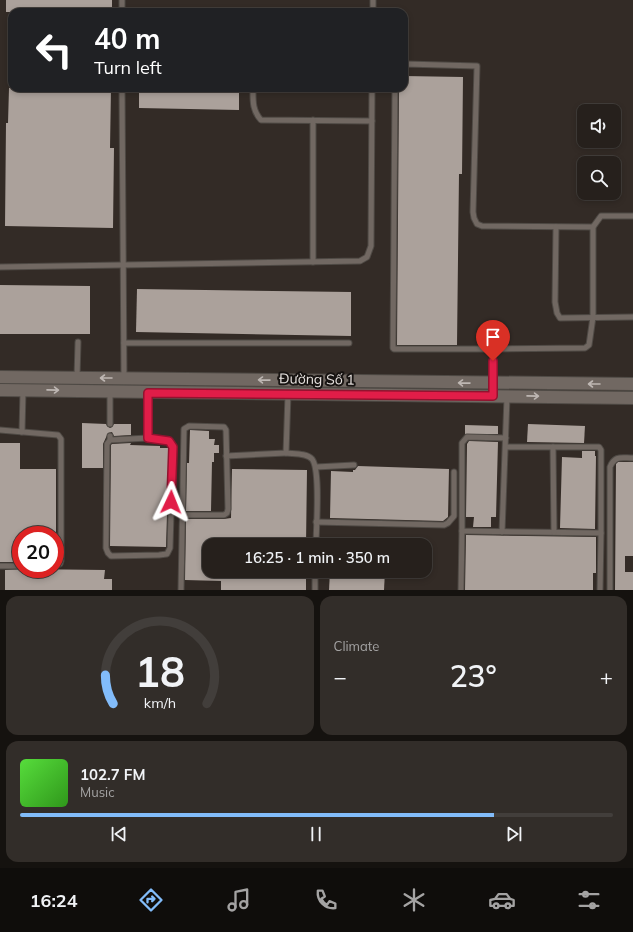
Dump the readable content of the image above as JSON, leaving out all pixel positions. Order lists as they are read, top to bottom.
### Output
{
  "streets": {
    "street": ["Đường Số 1"]
  },
  "page": {
    "turn": ["40 m", "Turn left"],
    "limit": "20",
    "trip": "16:25 · 1 min · 350 m",
    "tile": "Climate",
    "heat": ["−", "23°", "+"],
    "song": ["102.7 FM", "Music"],
    "tabs": "16:24",
    "gauge": ["18", "km/h"]
  }
}
